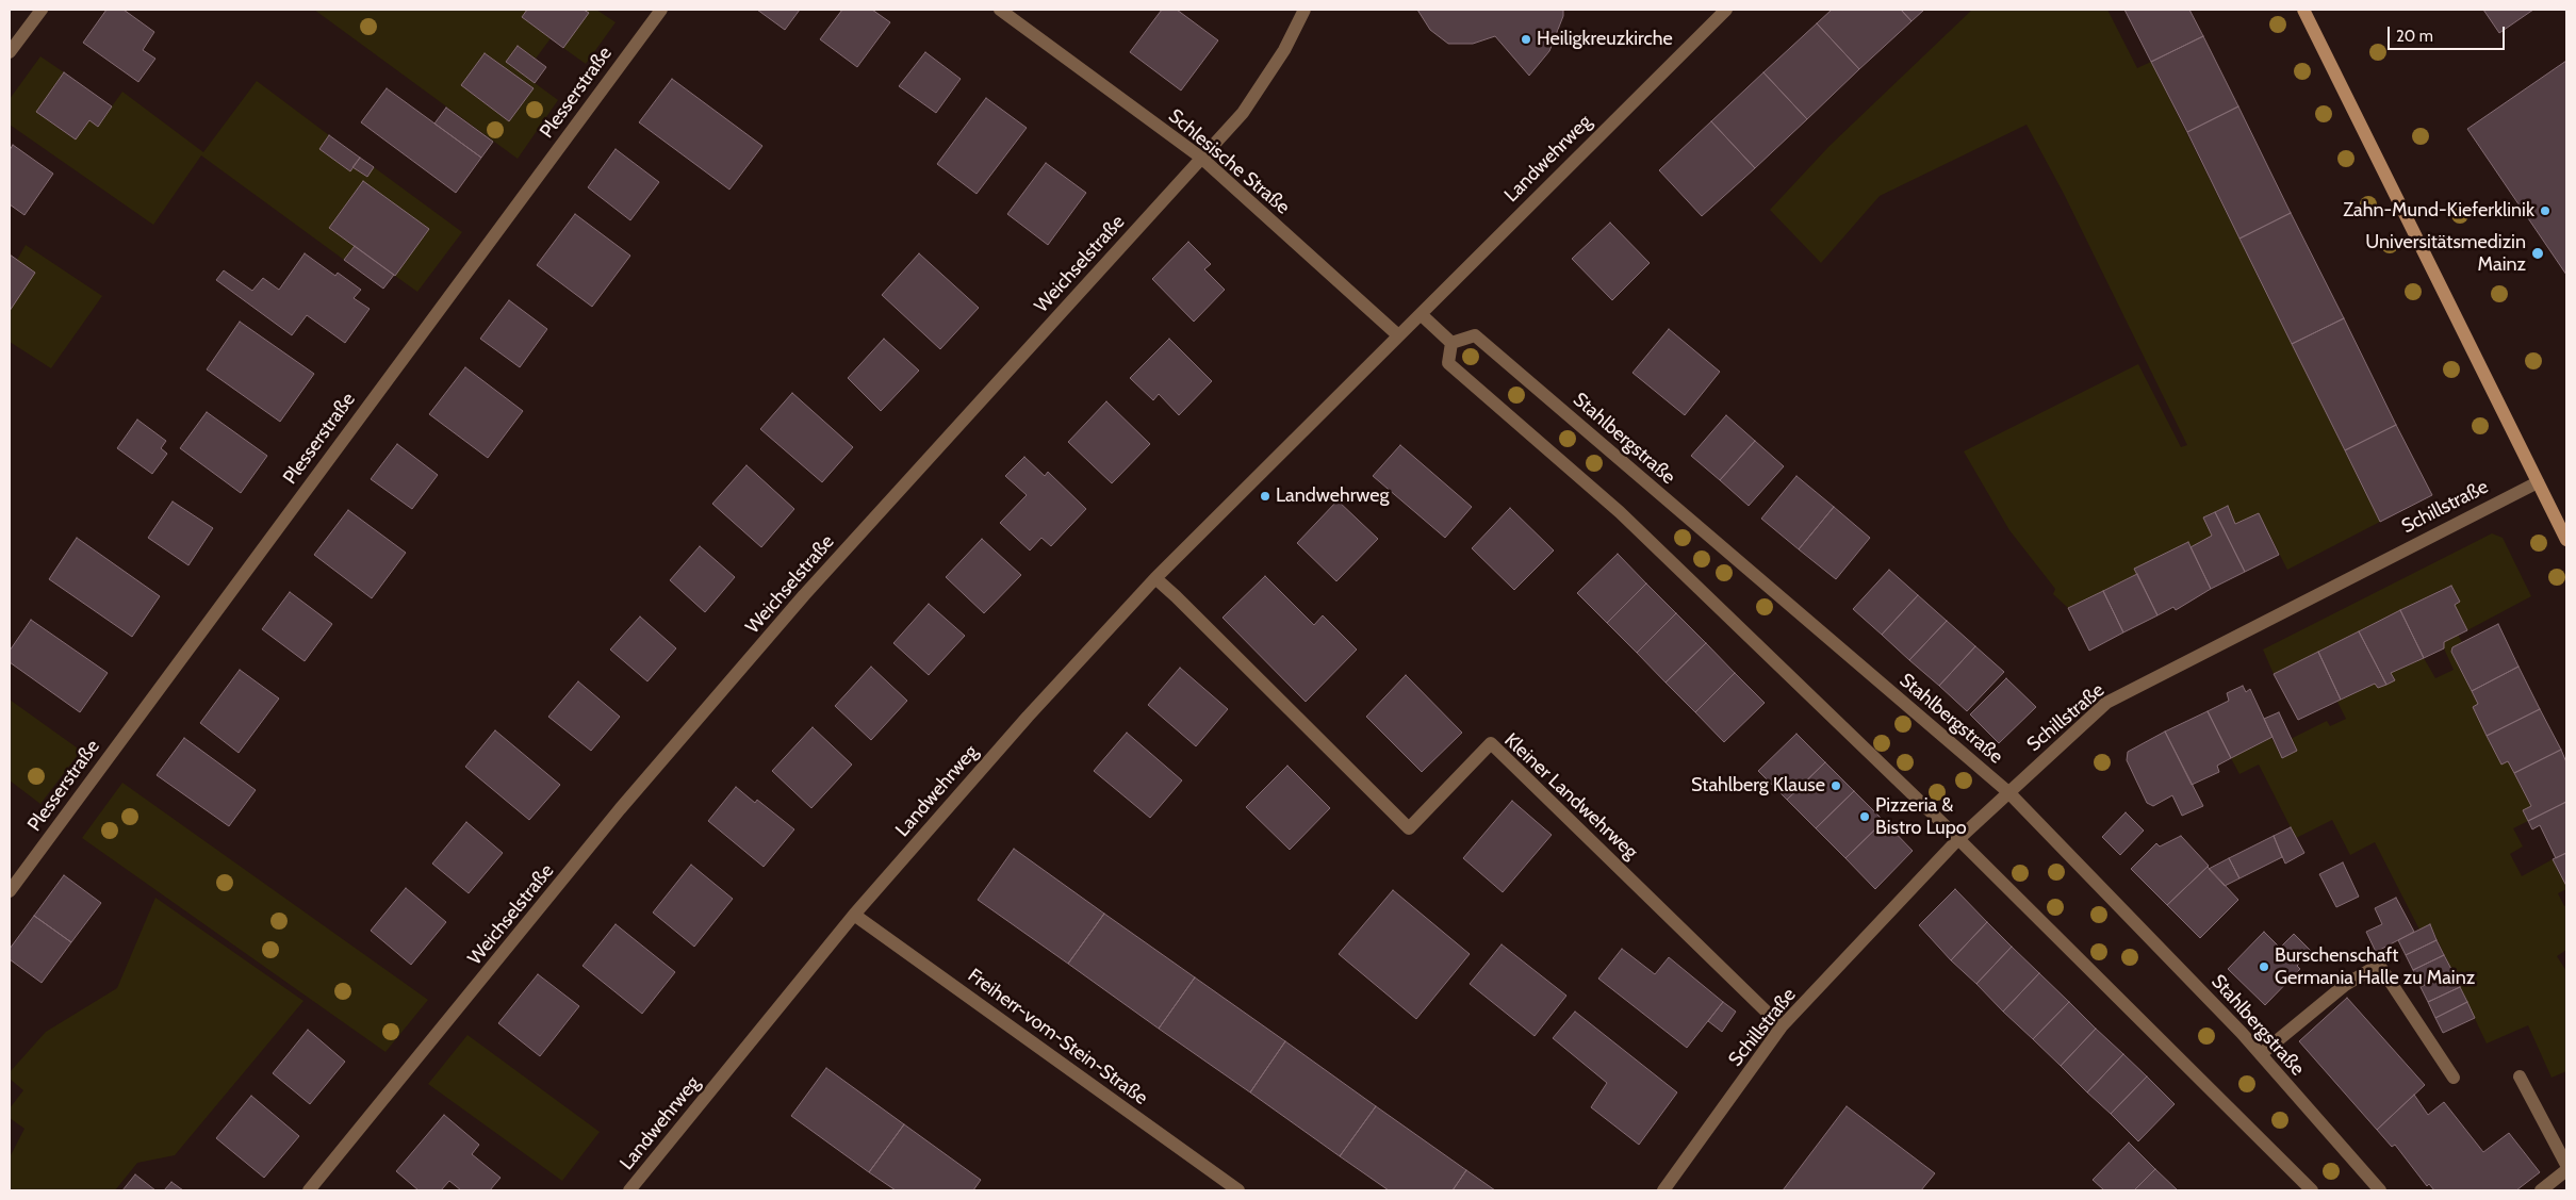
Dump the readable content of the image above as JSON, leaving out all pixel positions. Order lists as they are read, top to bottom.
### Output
{
  "streets": {
    "street": [
      "Plesserstraße",
      "Landwehrweg",
      "Schlesische Straße",
      "Weichselstraße",
      "Stahlbergstraße",
      "Schillstraße",
      "Kleiner Landwehrweg",
      "Freiherr-vom-Stein-Straße"
    ]
  },
  "crossings": [
    ["Landwehrweg", "Schlesische Straße"],
    ["Landwehrweg", "Kleiner Landwehrweg"],
    ["Landwehrweg", "Freiherr-vom-Stein-Straße"],
    ["Schlesische Straße", "Weichselstraße"],
    ["Stahlbergstraße", "Schillstraße"],
    ["Schillstraße", "Kleiner Landwehrweg"]
  ],
  "places": [
    "Heiligkreuzkirche",
    "Zahn-Mund-Kieferklinik",
    "Universitätsmedizin Mainz",
    "Landwehrweg",
    "Stahlberg Klause",
    "Pizzeria & Bistro Lupo",
    "Burschenschaft Germania Halle zu Mainz"
  ],
  "scale_bar": "20 m"
}
